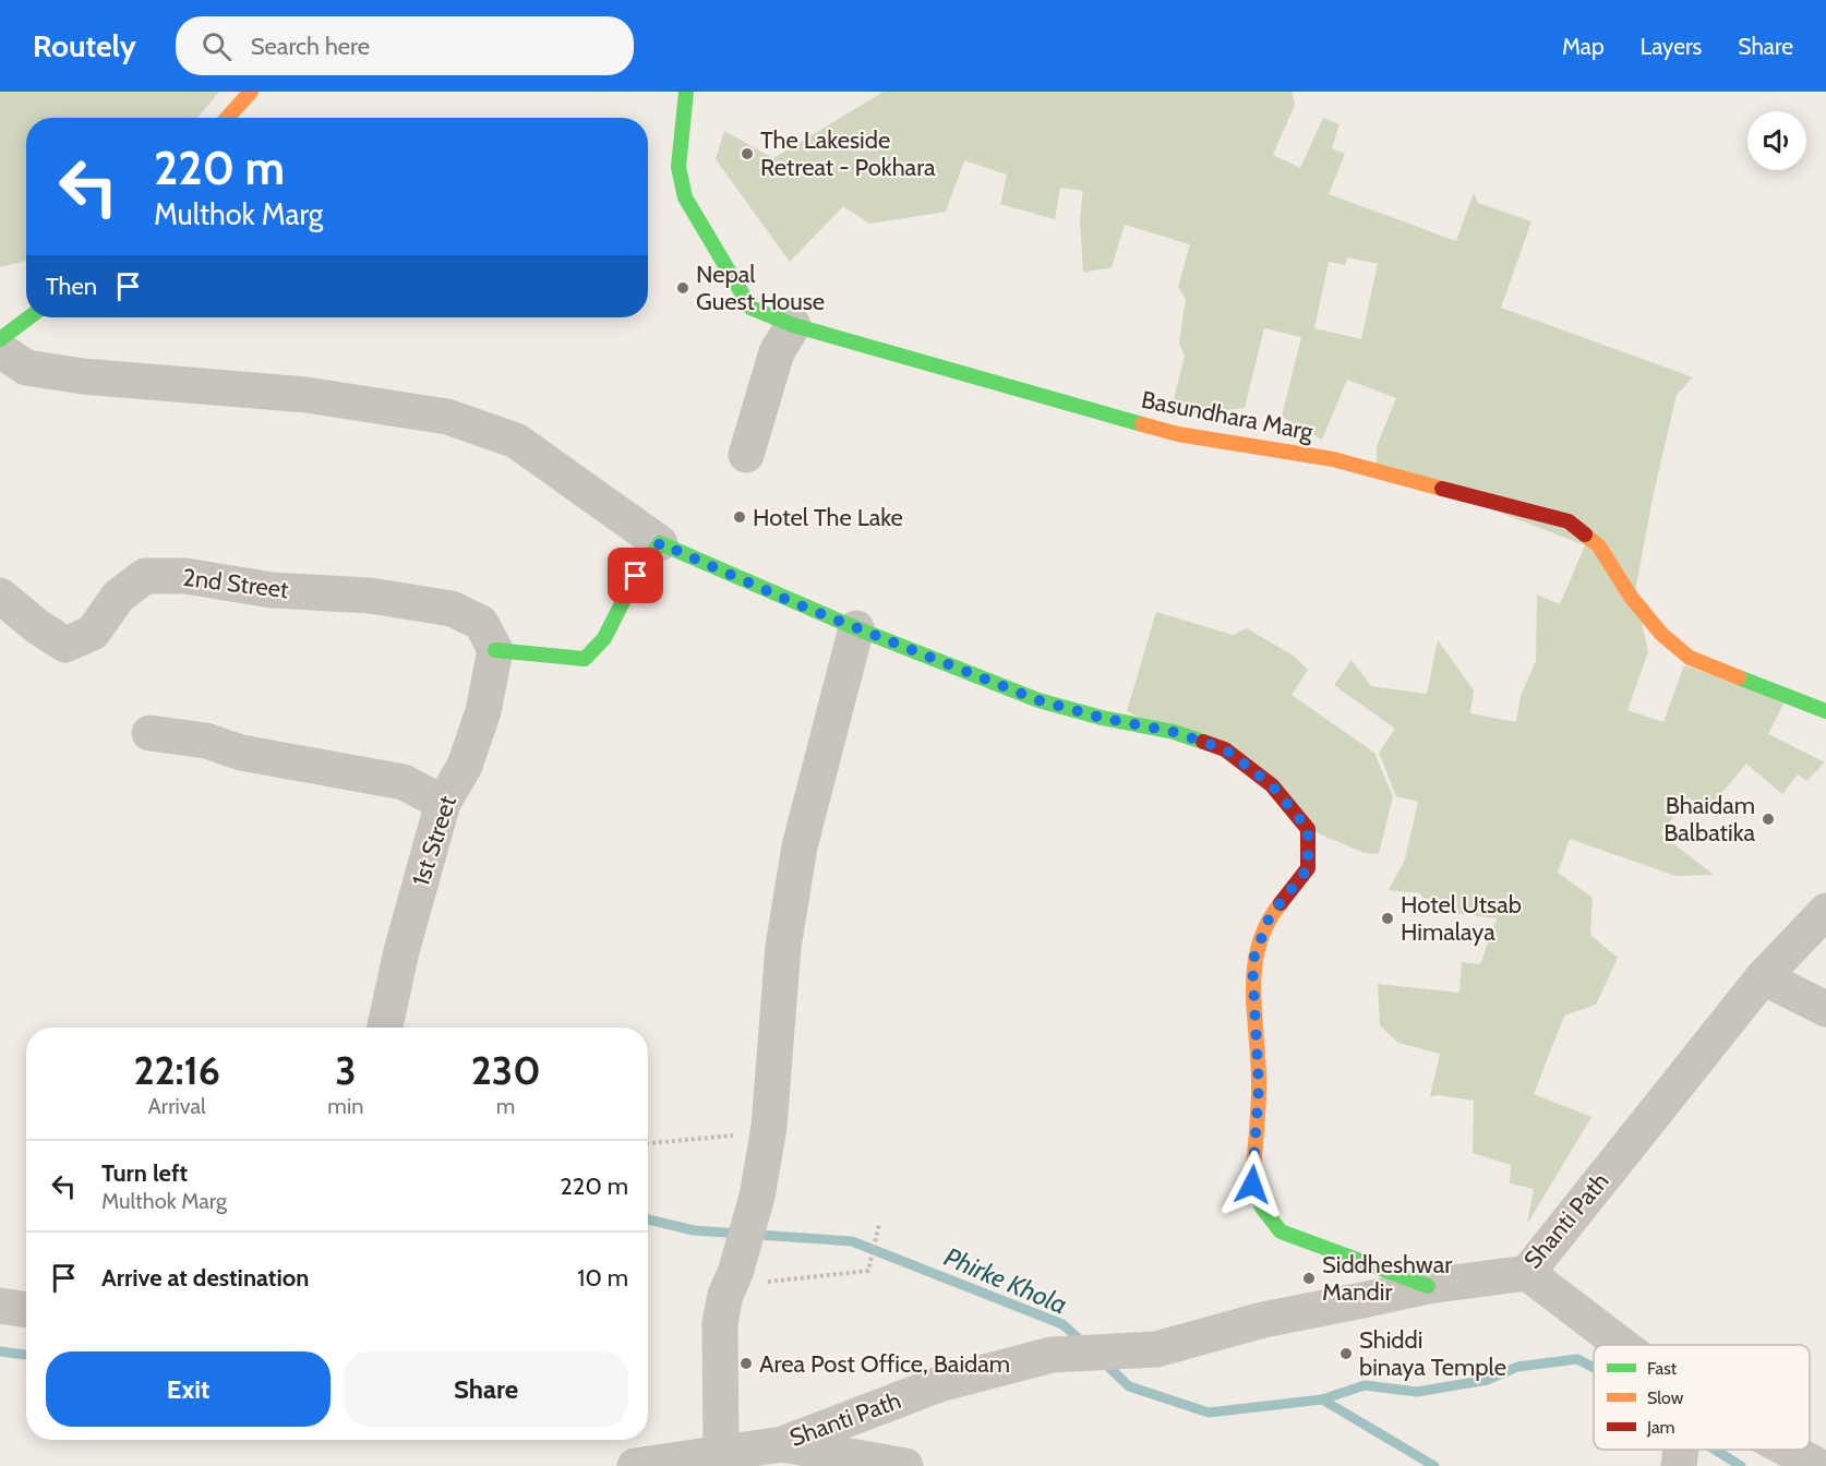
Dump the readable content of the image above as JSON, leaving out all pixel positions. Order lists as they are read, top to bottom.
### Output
{
  "streets": {
    "street": [
      "Basundhara Marg",
      "2nd Street",
      "1st Street",
      "Shanti Path"
    ]
  },
  "crossings": [
    ["2nd Street", "1st Street"]
  ],
  "water": ["Phirke Khola"],
  "places": [
    "The Lakeside Retreat - Pokhara",
    "Nepal Guest House",
    "Hotel The Lake",
    "Bhaidam Balbatika",
    "Hotel Utsab Himalaya",
    "Siddheshwar Mandir",
    "Shiddi binaya Temple",
    "Area Post Office, Baidam"
  ],
  "legend": ["Fast", "Slow", "Jam"],
  "page": {
    "header": "Routely",
    "search": "Search here",
    "nav": ["Map", "Layers", "Share"],
    "turn": ["220 m", "Multhok Marg"],
    "then": "Then",
    "eta": [
      "22:16",
      "Arrival",
      "3",
      "min",
      "230",
      "m"
    ],
    "list": [
      {
        "name": "Turn left",
        "note": "Multhok Marg",
        "value": "220 m"
      },
      {
        "name": "Arrive at destination",
        "value": "10 m"
      }
    ],
    "buttons": ["Exit", "Share"]
  }
}
